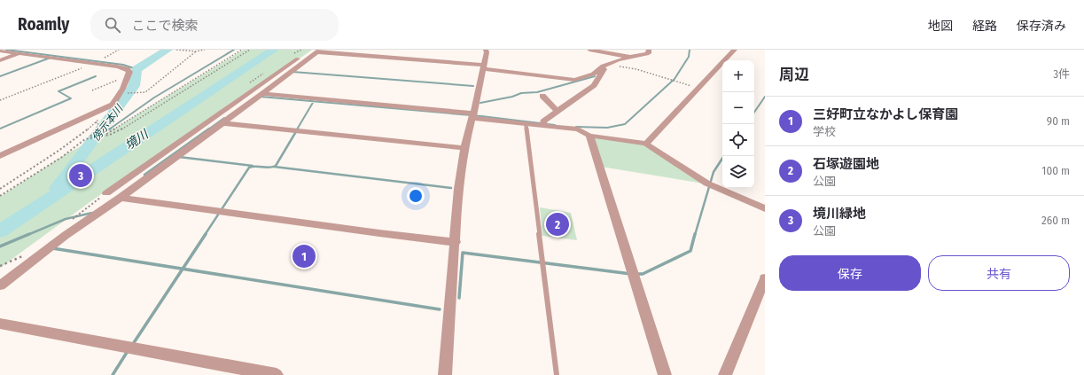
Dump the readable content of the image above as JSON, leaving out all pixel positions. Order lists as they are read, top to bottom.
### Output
{
  "water": ["傍示本川", "境川"],
  "page": {
    "header": "Roamly",
    "search": "ここで検索",
    "nav": ["地図", "経路", "保存済み"],
    "heading": ["周辺", "3件"],
    "map_buttons": ["+", "−"],
    "list": [
      {
        "mark": "1",
        "name": "三好町立なかよし保育園",
        "note": "学校",
        "value": "90 m"
      },
      {
        "mark": "2",
        "name": "石塚遊園地",
        "note": "公園",
        "value": "100 m"
      },
      {
        "mark": "3",
        "name": "境川緑地",
        "note": "公園",
        "value": "260 m"
      }
    ],
    "pins": ["3", "2", "1"],
    "buttons": ["保存", "共有"]
  }
}
